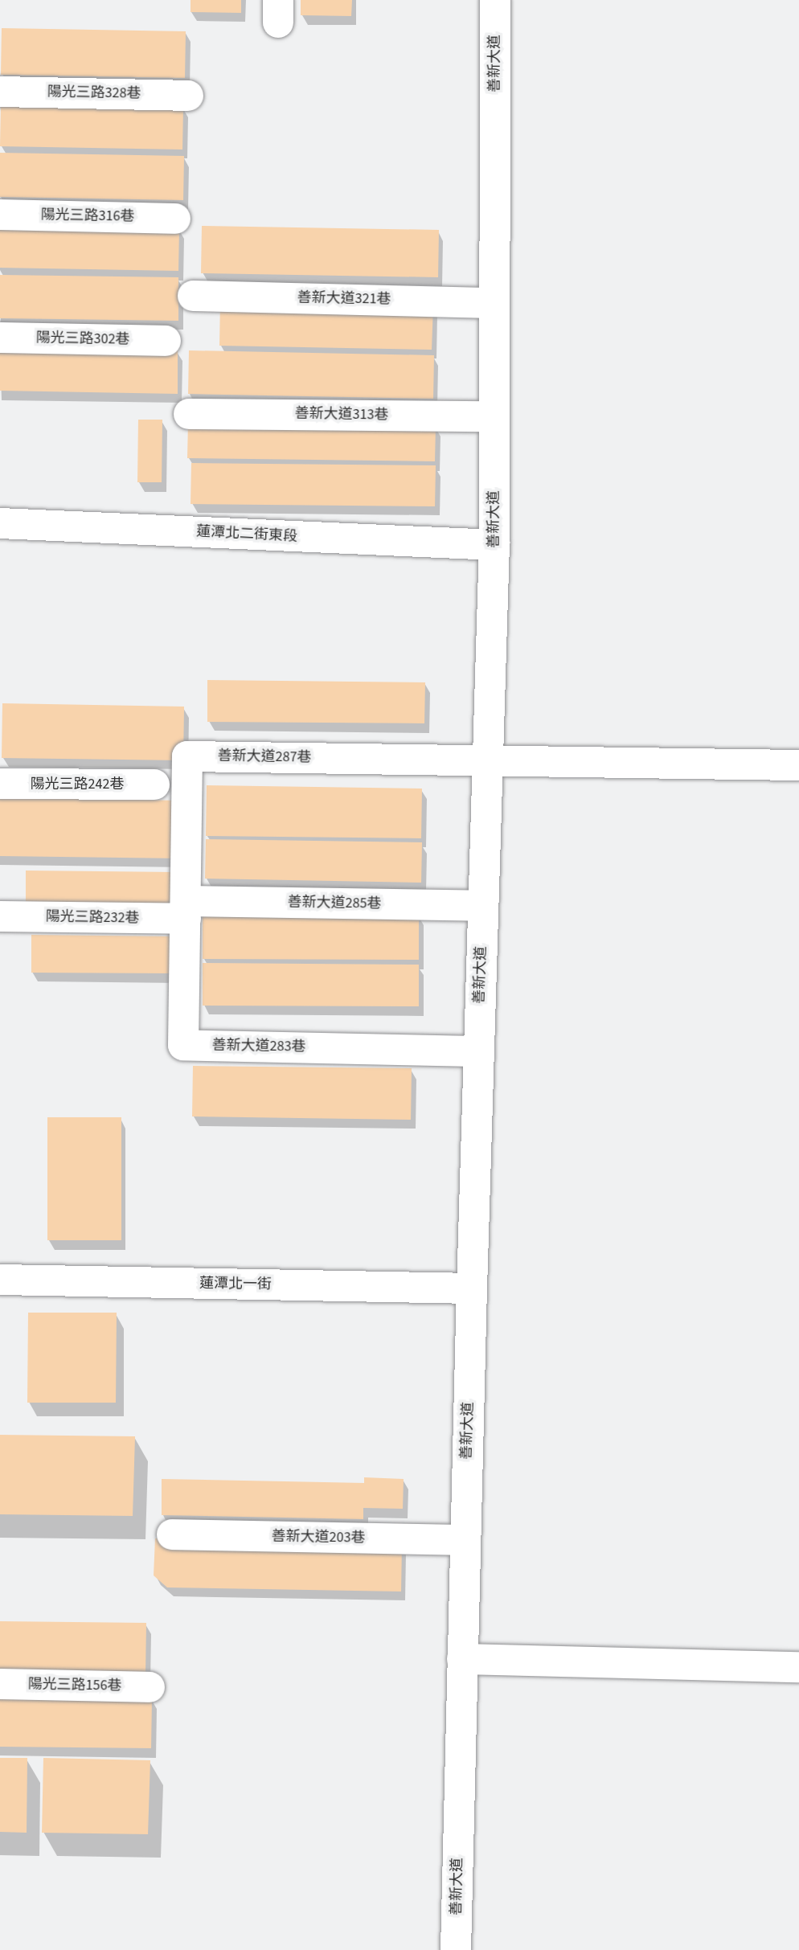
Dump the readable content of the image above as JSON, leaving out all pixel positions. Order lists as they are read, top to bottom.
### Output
{
  "streets": {
    "street": [
      "善新大道",
      "陽光三路328巷",
      "陽光三路316巷",
      "善新大道321巷",
      "陽光三路302巷",
      "善新大道313巷",
      "蓮潭北二街東段",
      "善新大道287巷",
      "陽光三路242巷",
      "善新大道285巷",
      "陽光三路232巷",
      "善新大道283巷",
      "蓮潭北一街",
      "善新大道203巷",
      "陽光三路156巷"
    ]
  },
  "crossings": [
    ["善新大道", "善新大道321巷"],
    ["善新大道", "善新大道313巷"],
    ["善新大道", "蓮潭北二街東段"],
    ["善新大道", "善新大道287巷"],
    ["善新大道", "善新大道285巷"],
    ["善新大道", "善新大道283巷"],
    ["善新大道", "蓮潭北一街"],
    ["善新大道", "善新大道203巷"],
    ["善新大道287巷", "善新大道285巷"],
    ["善新大道287巷", "陽光三路232巷"],
    ["善新大道287巷", "善新大道283巷"],
    ["善新大道285巷", "陽光三路232巷"],
    ["善新大道285巷", "善新大道283巷"],
    ["陽光三路232巷", "善新大道283巷"]
  ]
}
